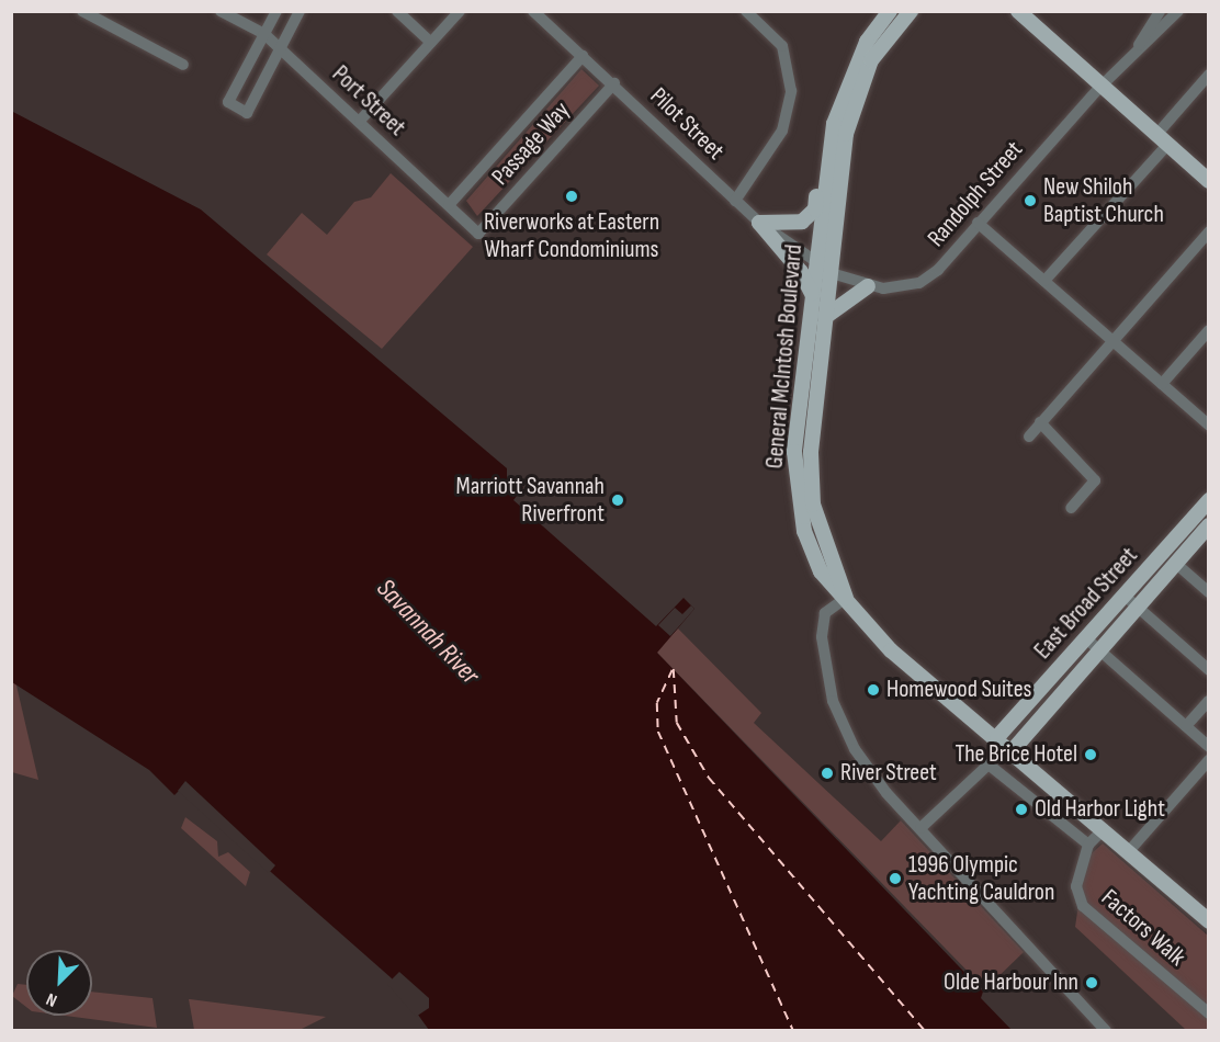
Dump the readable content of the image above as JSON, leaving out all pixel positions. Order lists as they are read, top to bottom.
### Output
{
  "streets": {
    "main road": ["General McIntosh Boulevard", "East Broad Street"],
    "street": [
      "Port Street",
      "Pilot Street",
      "Passage Way",
      "Randolph Street",
      "Factors Walk"
    ]
  },
  "crossings": [
    ["Port Street", "Passage Way"],
    ["Pilot Street", "Passage Way"],
    ["Pilot Street", "Randolph Street"],
    ["Pilot Street", "General McIntosh Boulevard"],
    ["Randolph Street", "General McIntosh Boulevard"],
    ["General McIntosh Boulevard", "East Broad Street"],
    ["General McIntosh Boulevard", "Factors Walk"]
  ],
  "water": ["Savannah River"],
  "places": [
    "Riverworks at Eastern Wharf Condominiums",
    "New Shiloh Baptist Church",
    "Marriott Savannah Riverfront",
    "Homewood Suites",
    "The Brice Hotel",
    "River Street",
    "Old Harbor Light",
    "1996 Olympic Yachting Cauldron",
    "Olde Harbour Inn"
  ],
  "north": "bottom left"
}
